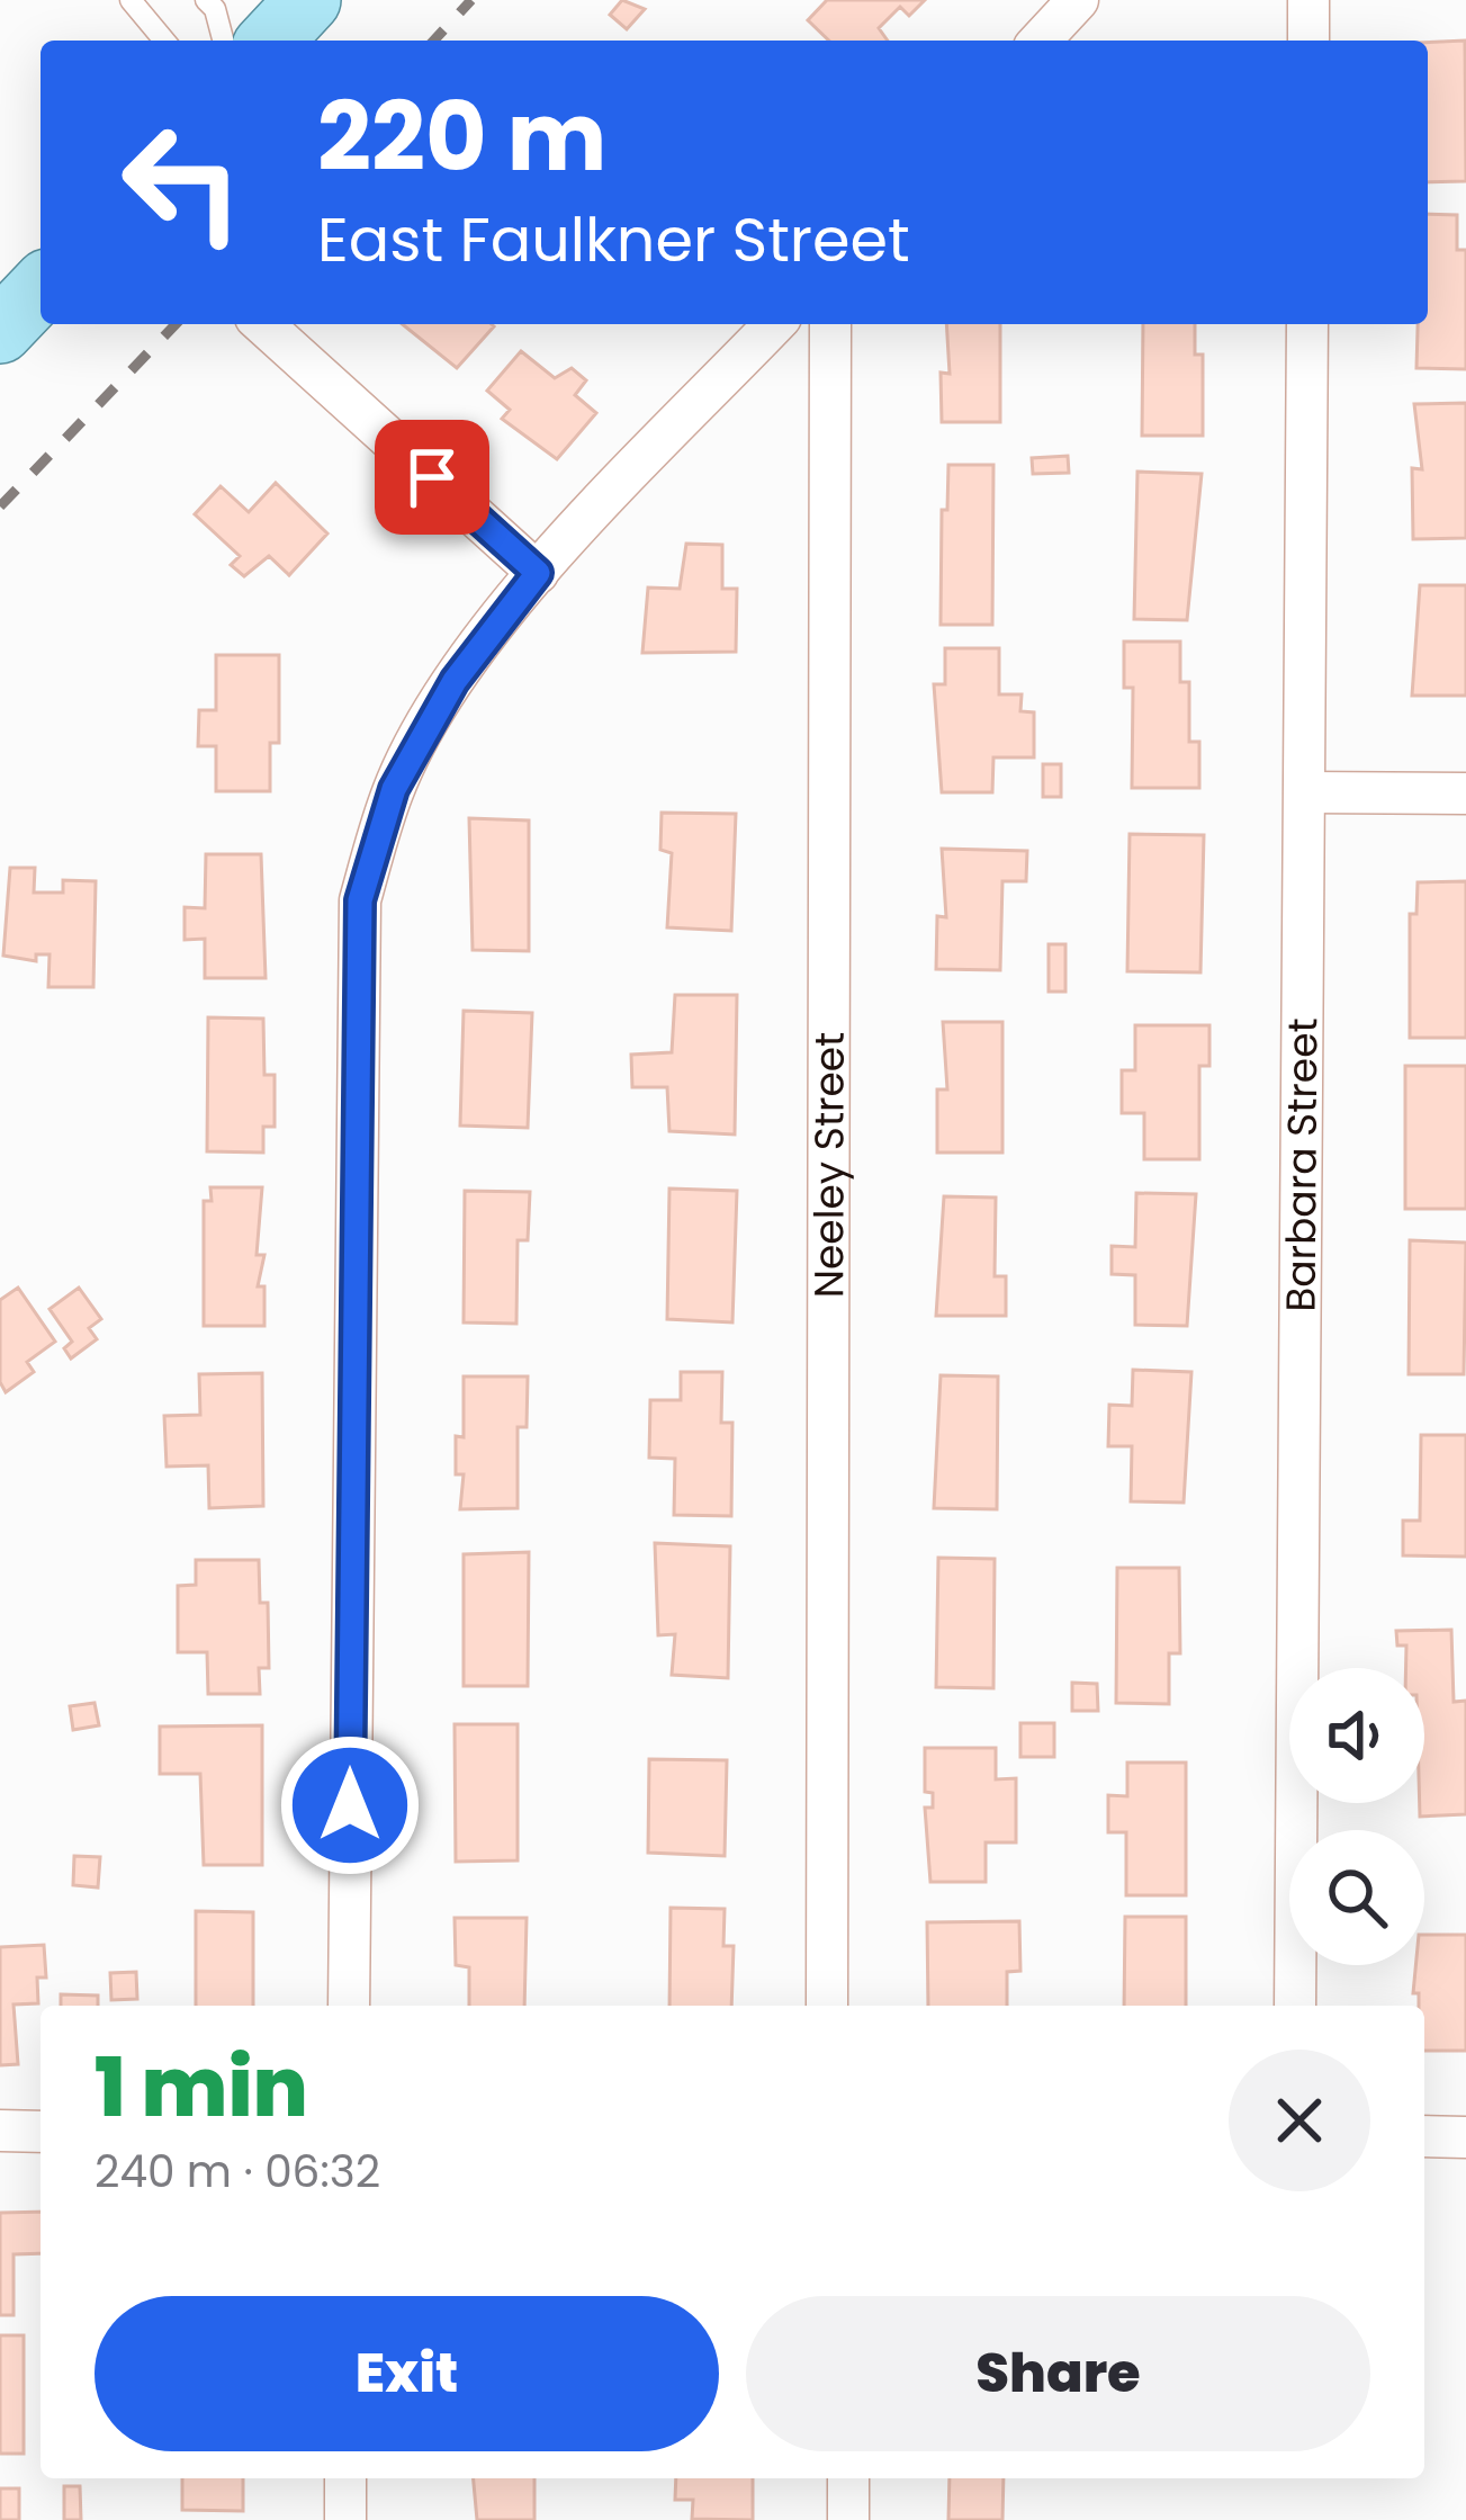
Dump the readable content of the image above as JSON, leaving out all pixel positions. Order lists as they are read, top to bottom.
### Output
{
  "streets": {
    "street": ["Neeley Street", "Barbara Street"]
  },
  "page": {
    "turn": ["220 m", "East Faulkner Street"],
    "heading": ["1 min", "240 m · 06:32"],
    "buttons": ["Exit", "Share"]
  }
}
